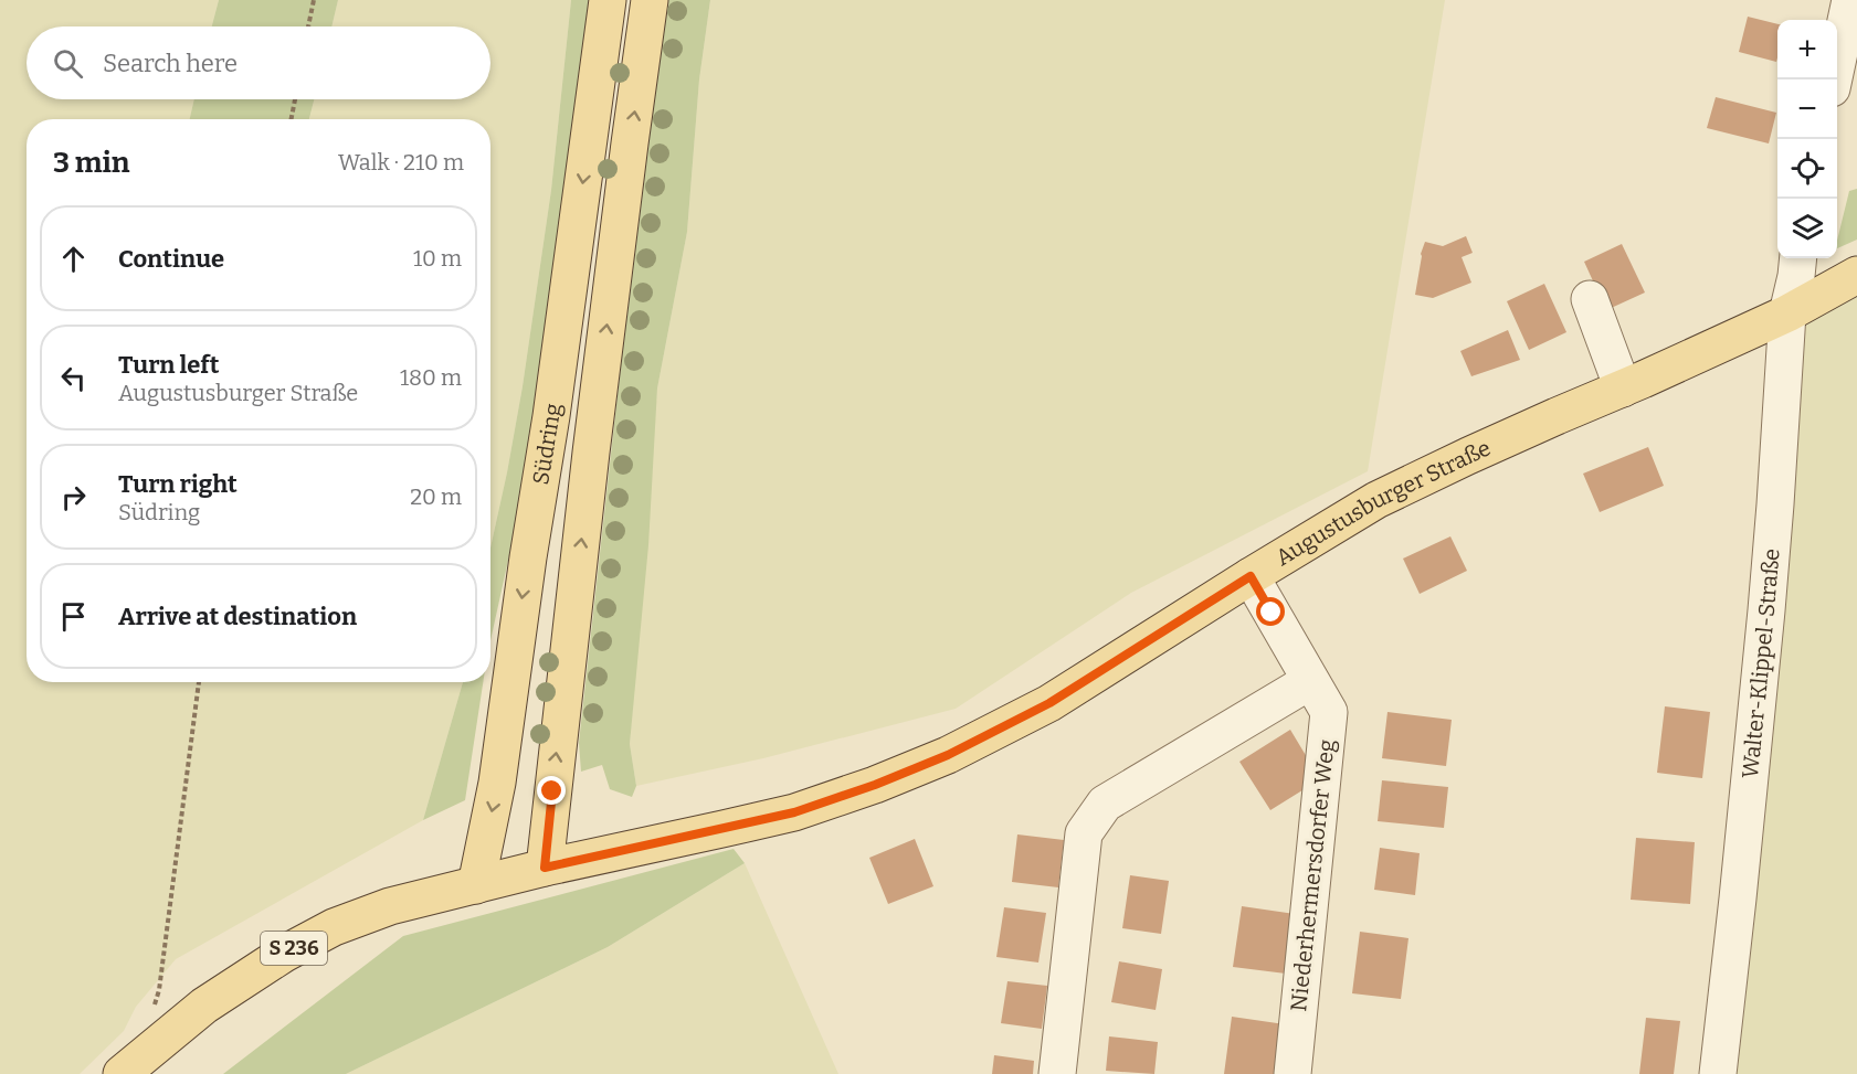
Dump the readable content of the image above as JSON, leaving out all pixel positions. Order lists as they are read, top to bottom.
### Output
{
  "streets": {
    "main road": ["Südring", "Augustusburger Straße", "S 236"],
    "street": ["Walter-Klippel-Straße", "Niederhermersdorfer Weg"]
  },
  "crossings": [
    ["Südring", "Augustusburger Straße"],
    ["Augustusburger Straße", "Walter-Klippel-Straße"],
    ["Augustusburger Straße", "Niederhermersdorfer Weg"]
  ],
  "page": {
    "map_buttons": ["+", "−"],
    "search": "Search here",
    "heading": ["3 min", "Walk · 210 m"],
    "list": [
      ["Continue", "10 m"],
      ["Turn left", "Augustusburger Straße", "180 m"],
      ["Turn right", "Südring", "20 m"],
      "Arrive at destination"
    ]
  }
}
